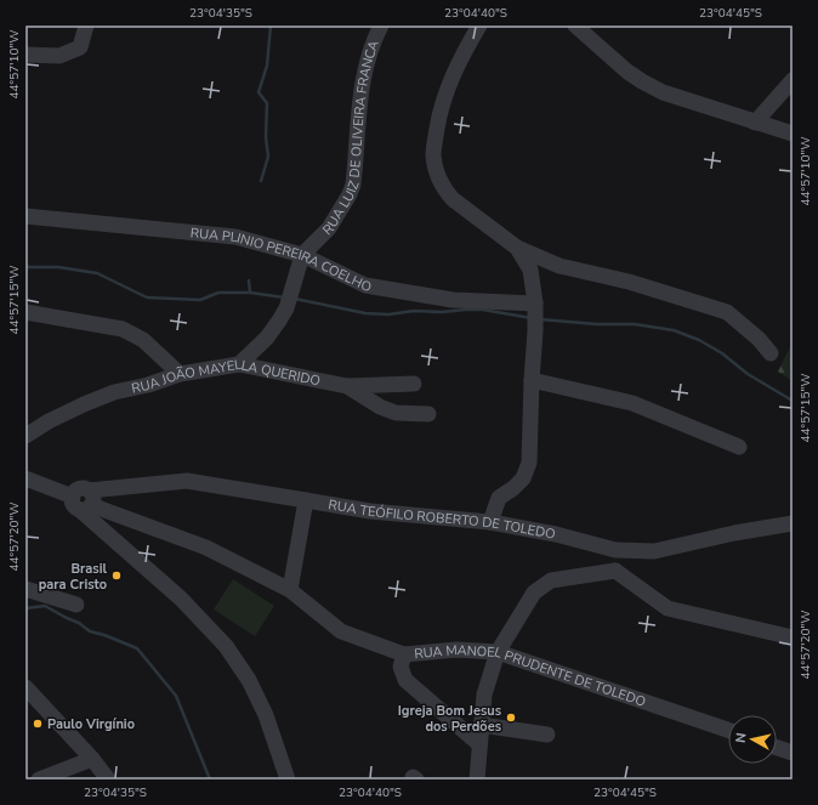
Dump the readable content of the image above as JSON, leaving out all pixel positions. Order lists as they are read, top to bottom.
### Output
{
  "streets": {
    "street": [
      "RUA LUIZ DE OLIVEIRA FRANCA",
      "RUA PLINIO PEREIRA COELHO",
      "RUA JOÃO MAYELLA QUERIDO",
      "RUA TEÓFILO ROBERTO DE TOLEDO",
      "RUA MANOEL PRUDENTE DE TOLEDO"
    ]
  },
  "crossings": [
    ["RUA LUIZ DE OLIVEIRA FRANCA", "RUA PLINIO PEREIRA COELHO"],
    ["RUA LUIZ DE OLIVEIRA FRANCA", "RUA JOÃO MAYELLA QUERIDO"],
    ["RUA TEÓFILO ROBERTO DE TOLEDO", "RUA MANOEL PRUDENTE DE TOLEDO"]
  ],
  "places": ["Brasil para Cristo", "Igreja Bom Jesus dos Perdões", "Paulo Virgínio"],
  "north": "left",
  "coordinates": [
    "23°04'35\"S",
    "23°04'40\"S",
    "23°04'45\"S",
    "44°57'10\"W",
    "44°57'15\"W",
    "44°57'20\"W"
  ]
}
